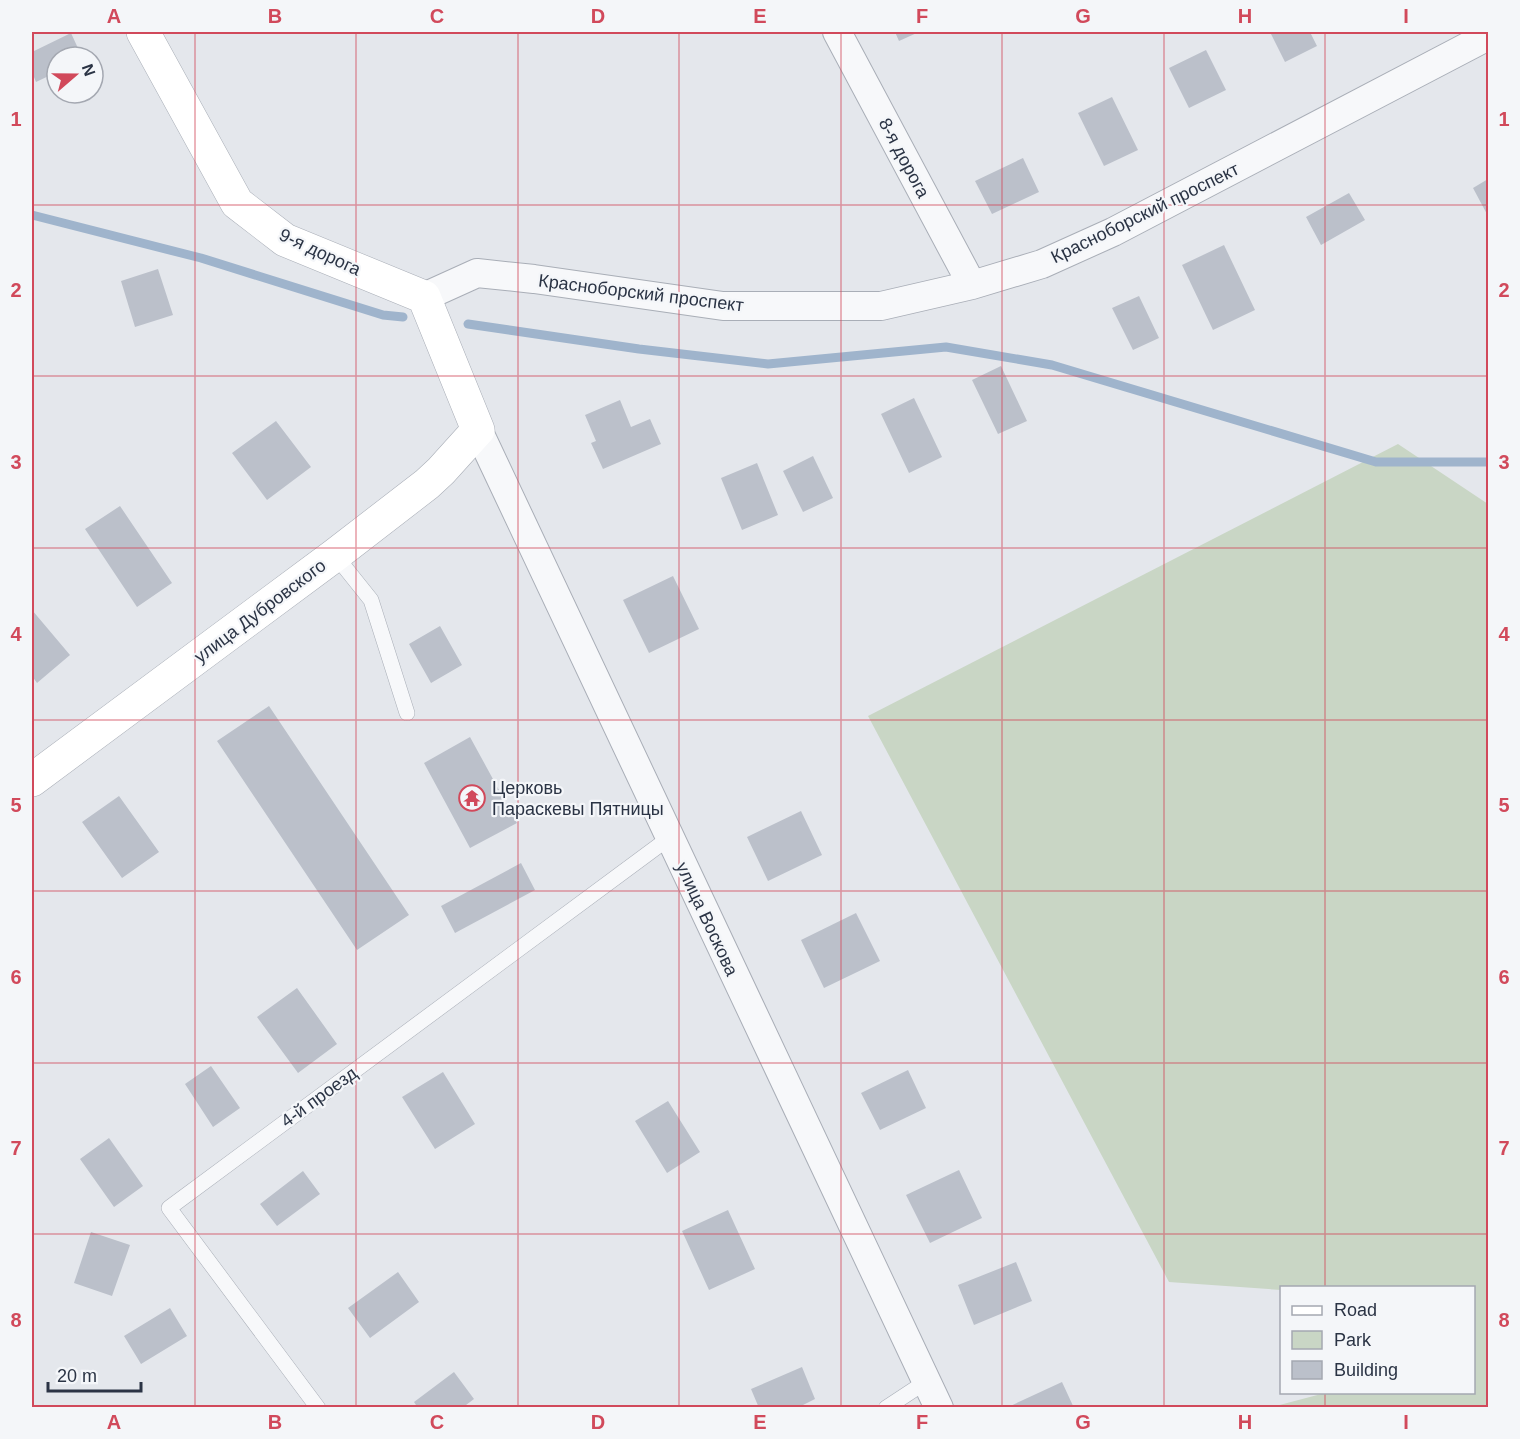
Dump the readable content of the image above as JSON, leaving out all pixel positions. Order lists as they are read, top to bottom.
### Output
{
  "streets": {
    "street": [
      "8-я дорога",
      "Красноборский проспект",
      "9-я дорога",
      "улица Дубровского",
      "улица Воскова"
    ],
    "lane": ["4-й проезд"]
  },
  "crossings": [
    ["8-я дорога", "Красноборский проспект"],
    ["Красноборский проспект", "9-я дорога"],
    ["улица Дубровского", "улица Воскова"],
    ["улица Воскова", "4-й проезд"]
  ],
  "places": {
    "temple": ["Церковь Параскевы Пятницы"]
  },
  "legend": ["Road", "Park", "Building"],
  "scale_bar": "20 m",
  "north": "right",
  "grid": {
    "columns": [
      "A",
      "B",
      "C",
      "D",
      "E",
      "F",
      "G",
      "H",
      "I"
    ],
    "rows": [
      "1",
      "2",
      "3",
      "4",
      "5",
      "6",
      "7",
      "8"
    ]
  }
}
